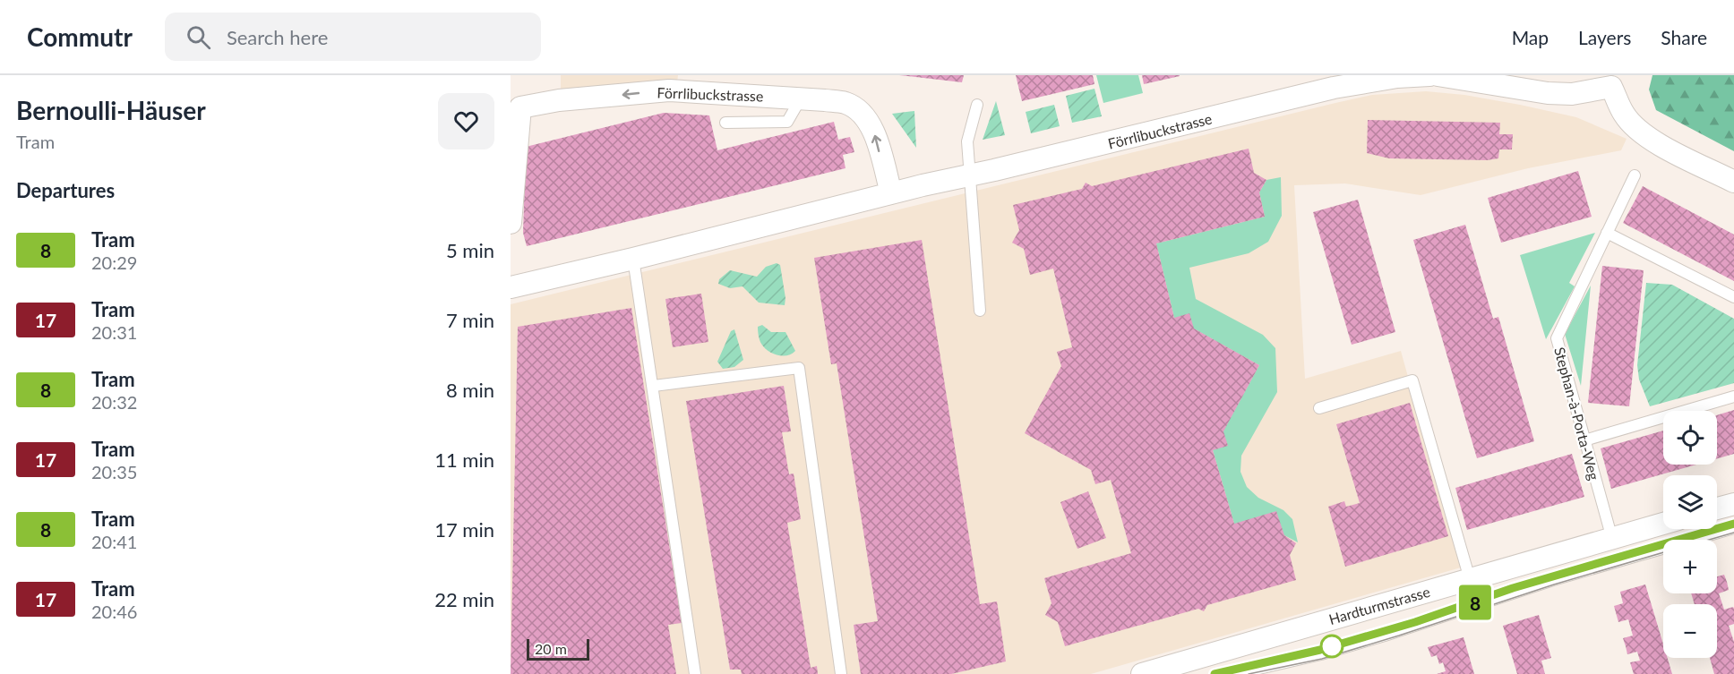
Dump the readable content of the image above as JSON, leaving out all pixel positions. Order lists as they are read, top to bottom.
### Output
{
  "streets": {
    "street": ["Förrlibuckstrasse", "Hardturmstrasse"],
    "lane": ["Stephan-à-Porta-Weg"]
  },
  "crossings": [
    ["Stephan-à-Porta-Weg", "Hardturmstrasse"]
  ],
  "lines": ["tram line 8"],
  "scale_bar": "20 m",
  "page": {
    "header": "Commutr",
    "search": "Search here",
    "nav": ["Map", "Layers", "Share"],
    "heading": [
      ["Bernoulli-Häuser", "Tram"],
      "Departures"
    ],
    "on_map": "8",
    "list": [
      {
        "mark": "8",
        "name": "Tram",
        "note": "20:29",
        "value": "5 min"
      },
      {
        "mark": "17",
        "name": "Tram",
        "note": "20:31",
        "value": "7 min"
      },
      {
        "mark": "8",
        "name": "Tram",
        "note": "20:32",
        "value": "8 min"
      },
      {
        "mark": "17",
        "name": "Tram",
        "note": "20:35",
        "value": "11 min"
      },
      {
        "mark": "8",
        "name": "Tram",
        "note": "20:41",
        "value": "17 min"
      },
      {
        "mark": "17",
        "name": "Tram",
        "note": "20:46",
        "value": "22 min"
      }
    ],
    "map_buttons": ["+", "−"],
    "scale": "20 m"
  }
}
